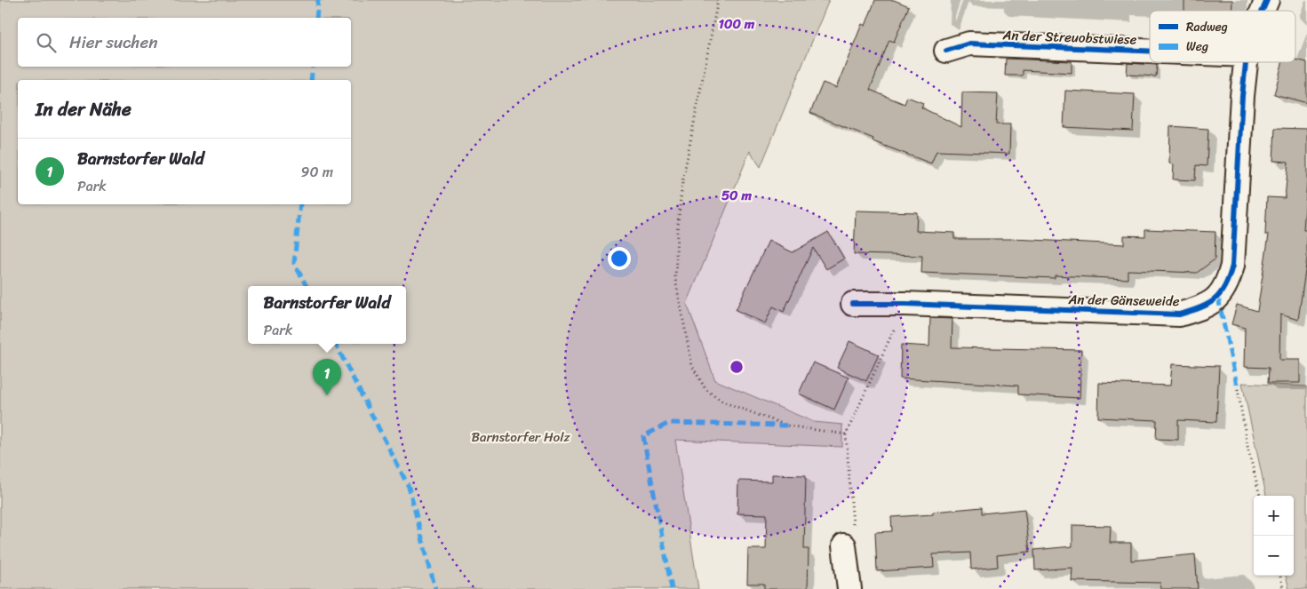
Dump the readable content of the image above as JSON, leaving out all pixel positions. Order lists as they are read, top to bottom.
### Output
{
  "streets": {
    "street": ["An der Streuobstwiese", "An der Gänseweide"]
  },
  "parks": ["Barnstorfer Holz"],
  "legend": ["Radweg", "Weg"],
  "page": {
    "search": "Hier suchen",
    "heading": "In der Nähe",
    "list": [
      {
        "mark": "1",
        "name": "Barnstorfer Wald",
        "note": "Park",
        "value": "90 m"
      }
    ],
    "popup": ["Barnstorfer Wald", "Park"],
    "pins": "1",
    "map_buttons": ["+", "−"]
  },
  "rings": ["100 m", "50 m"]
}
